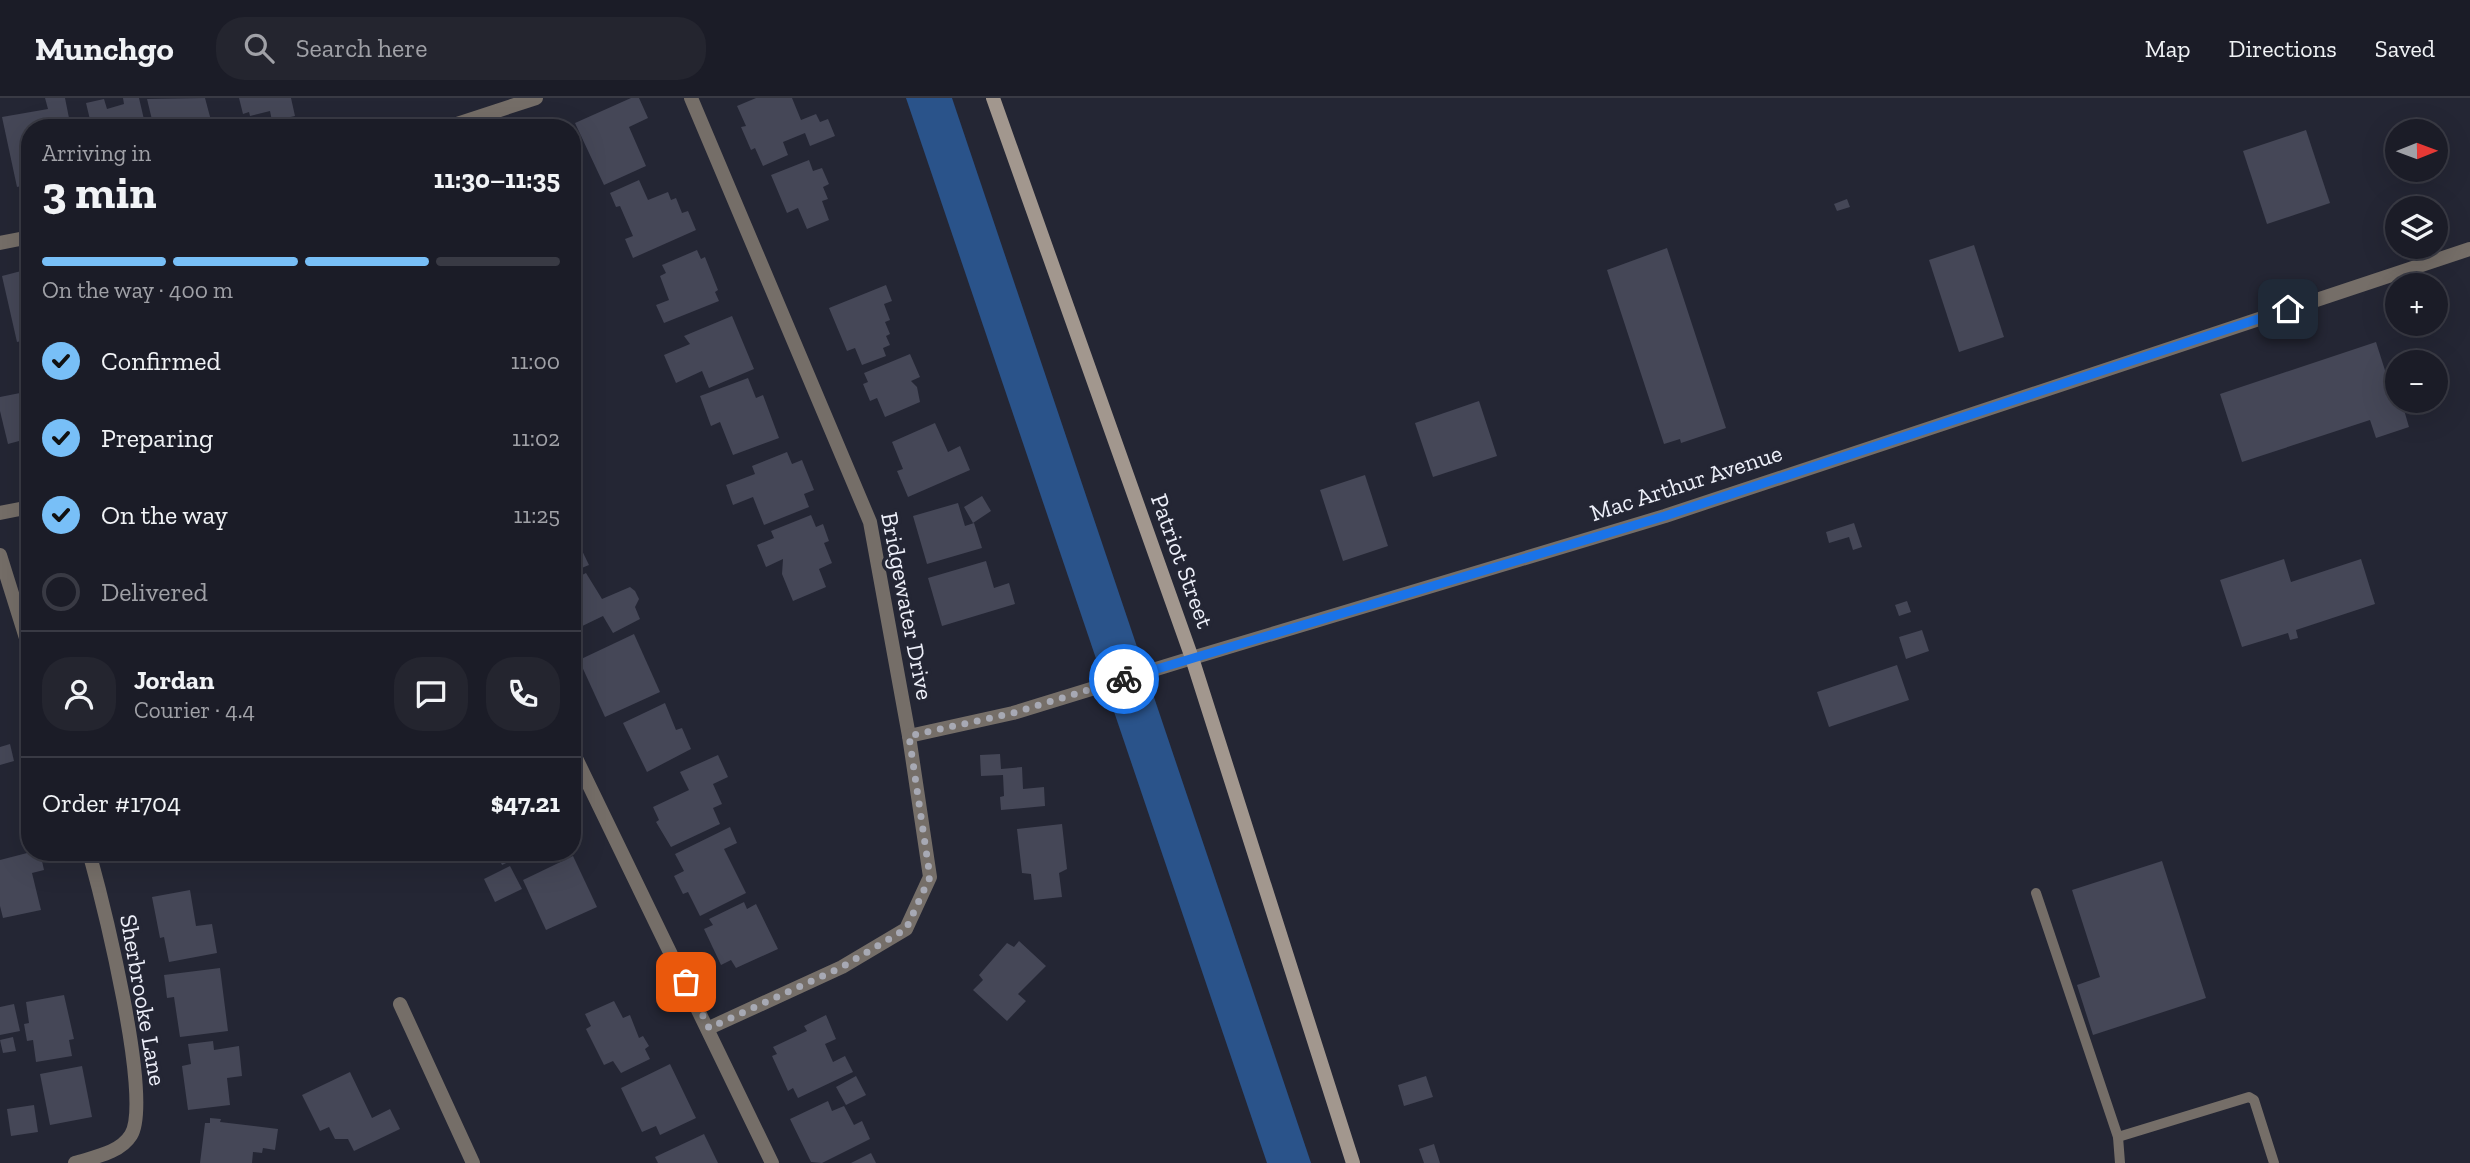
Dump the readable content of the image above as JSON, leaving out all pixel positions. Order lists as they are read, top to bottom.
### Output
{
  "streets": {
    "main road": ["Patriot Street"],
    "street": ["Mac Arthur Avenue", "Bridgewater Drive", "Sherbrooke Lane"]
  },
  "crossings": [
    ["Mac Arthur Avenue", "Patriot Street"],
    ["Mac Arthur Avenue", "Bridgewater Drive"]
  ],
  "north": "right",
  "page": {
    "header": "Munchgo",
    "search": "Search here",
    "nav": ["Map", "Directions", "Saved"],
    "map_buttons": ["+", "−"],
    "heading": ["3 min", "Arriving in", "11:30–11:35"],
    "panel": [
      "Jordan",
      "Courier · 4.4",
      "Order #1704",
      "$47.21"
    ],
    "bar": "On the way · 400 m",
    "list": [
      ["Confirmed", "11:00"],
      ["Preparing", "11:02"],
      ["On the way", "11:25"],
      "Delivered"
    ]
  }
}
